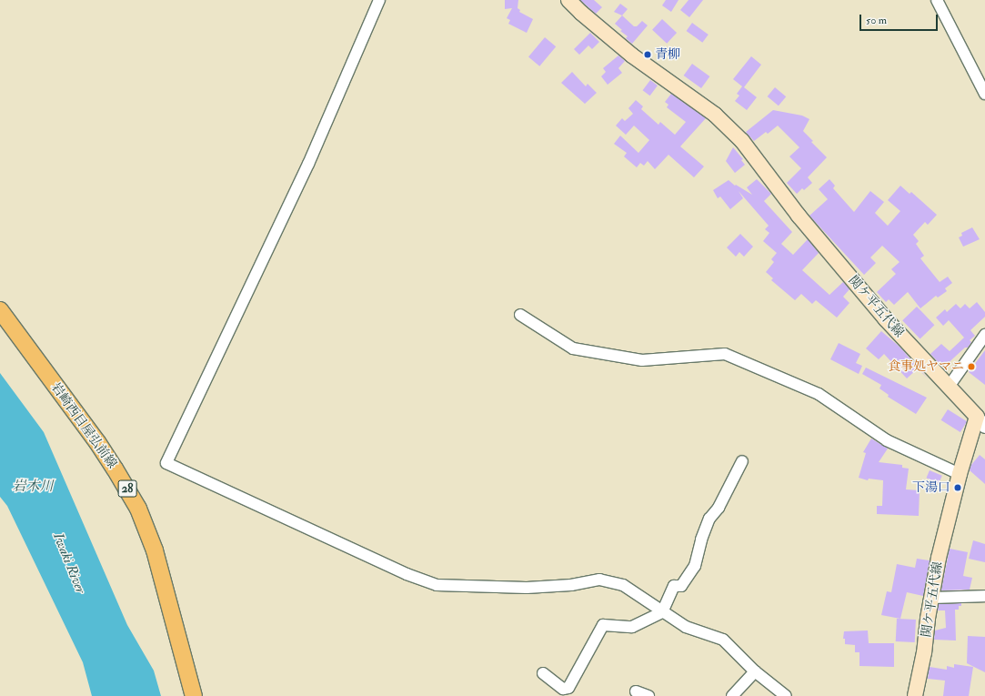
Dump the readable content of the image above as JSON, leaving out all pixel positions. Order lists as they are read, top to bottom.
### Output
{
  "streets": {
    "main road": ["関ケ平五代線", "岩崎西目屋弘前線", "28"]
  },
  "water": ["岩木川", "Iwaki River"],
  "places": ["青柳", "食事処ヤマニ", "下湯口"],
  "scale_bar": "50 m"
}
